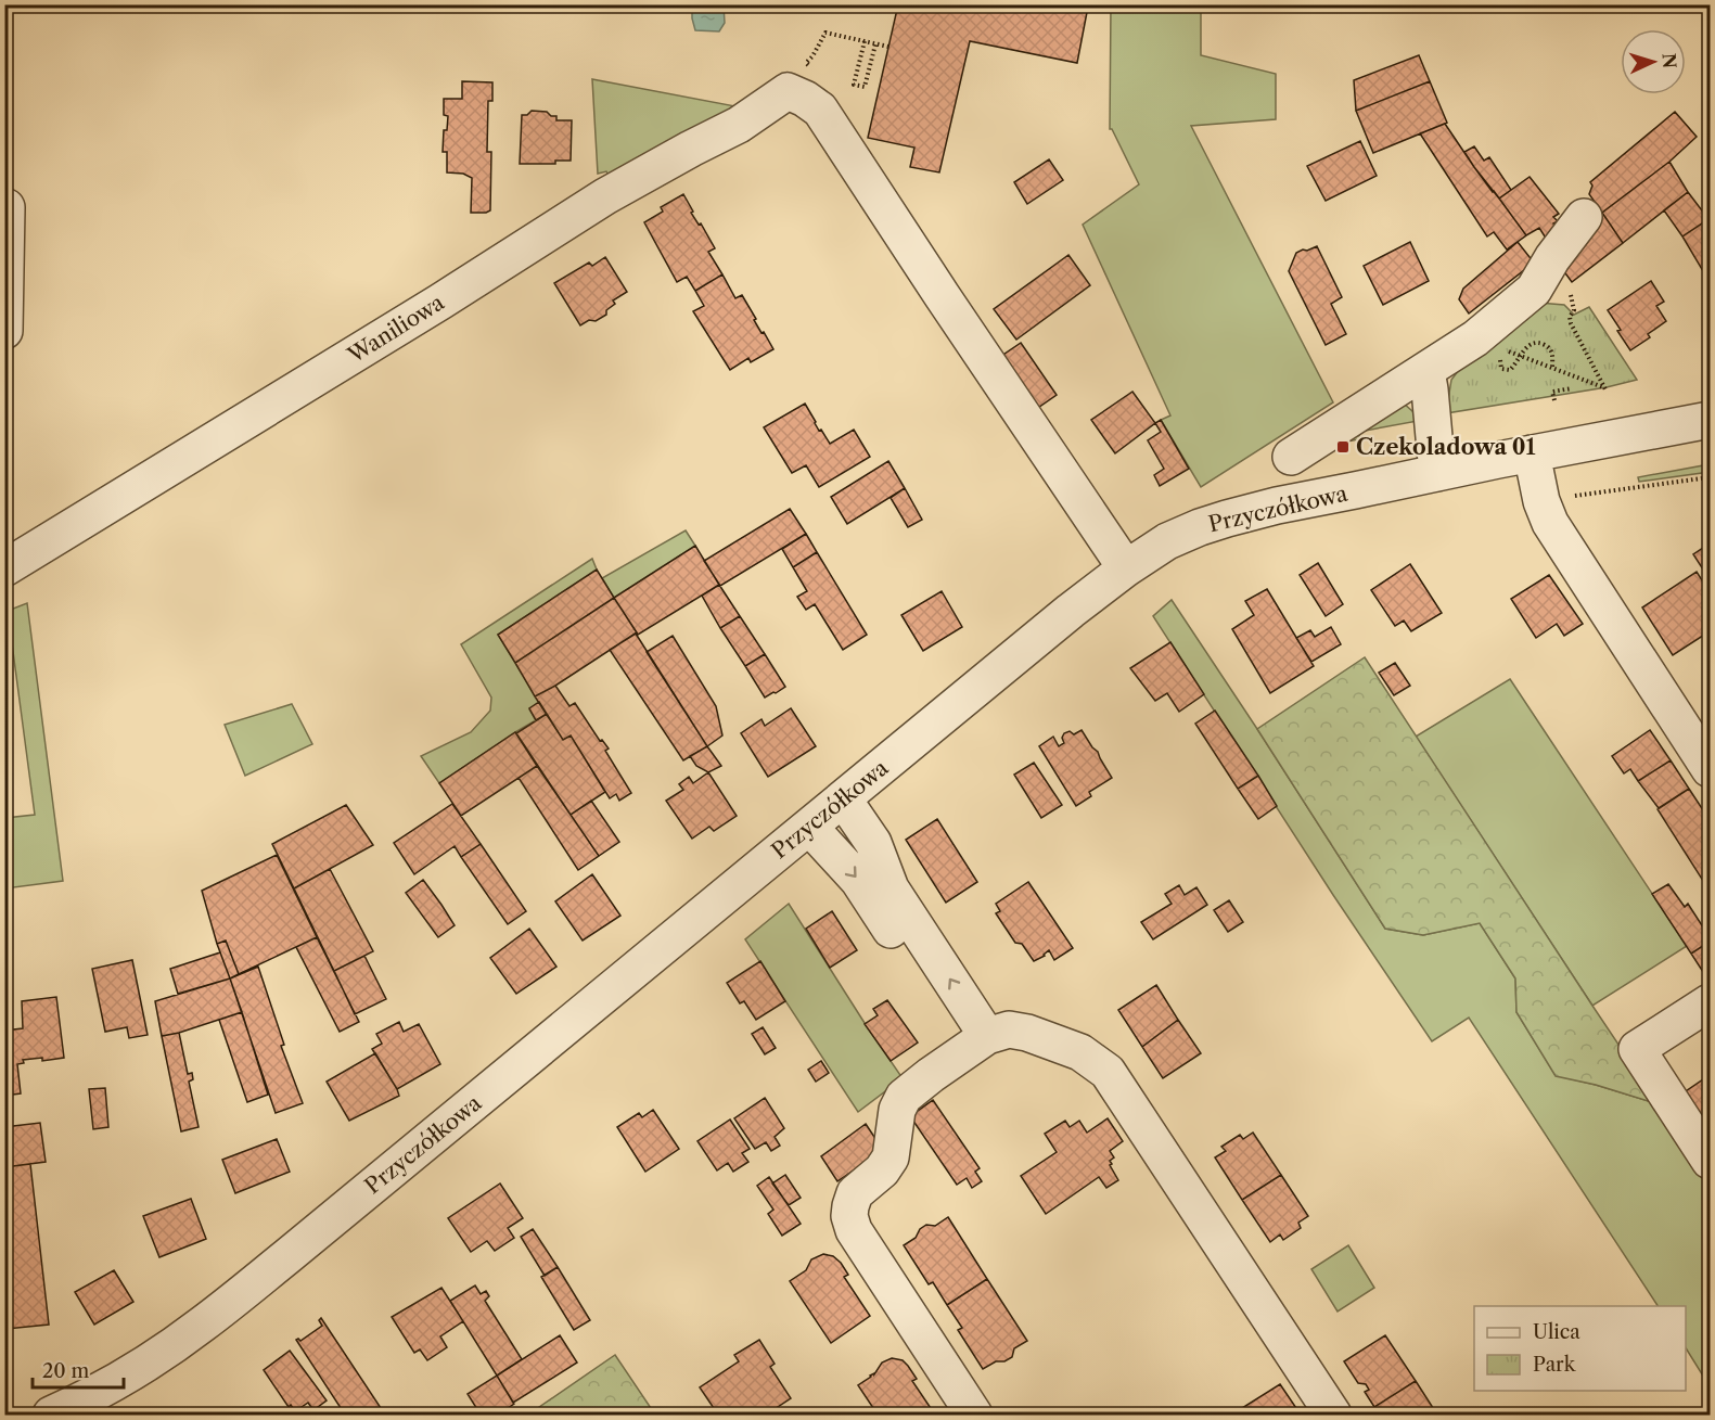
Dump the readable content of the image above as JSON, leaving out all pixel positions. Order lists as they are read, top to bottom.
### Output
{
  "streets": {
    "street": ["Waniliowa", "Przyczółkowa"]
  },
  "places": {
    "transit": ["Czekoladowa 01"]
  },
  "legend": ["Ulica", "Park"],
  "scale_bar": "20 m",
  "north": "right"
}
